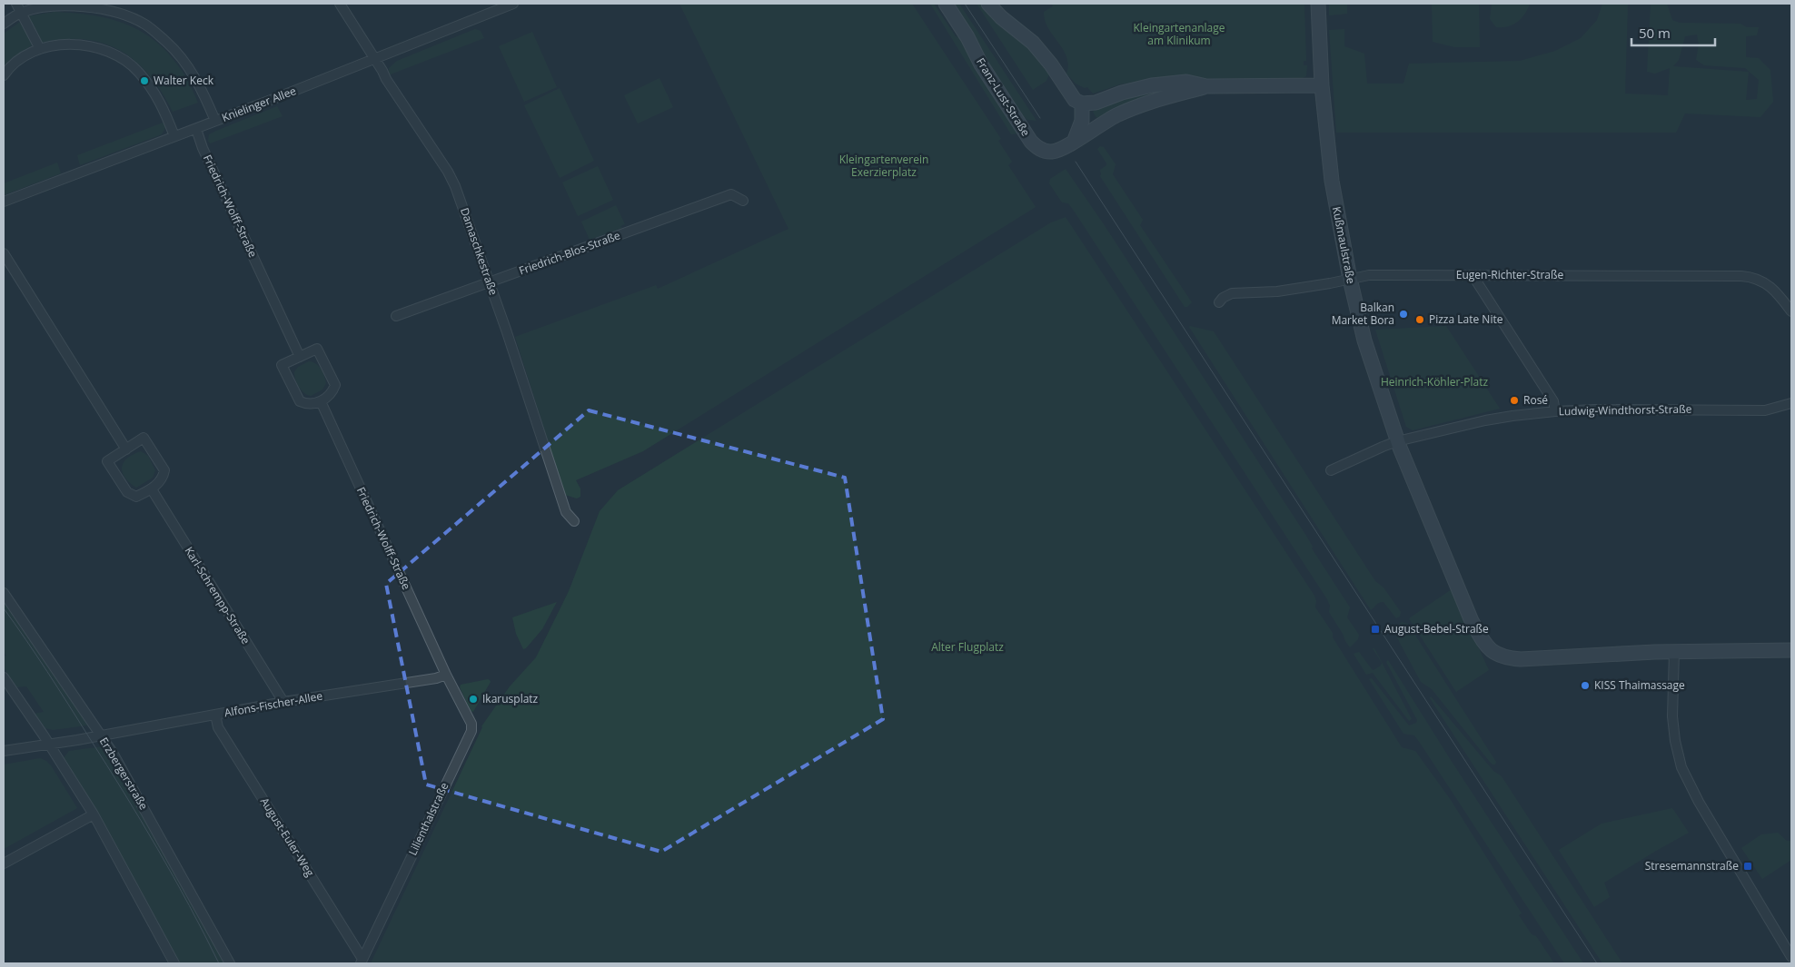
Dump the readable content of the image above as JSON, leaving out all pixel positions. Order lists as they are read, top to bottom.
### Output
{
  "streets": {
    "street": [
      "Franz-Lust-Straße",
      "Knielinger Allee",
      "Friedrich-Wolff-Straße",
      "Kußmaulstraße",
      "Damaschkestraße",
      "Friedrich-Blos-Straße",
      "Eugen-Richter-Straße",
      "Ludwig-Windthorst-Straße",
      "Karl-Schrempp-Straße",
      "Alfons-Fischer-Allee",
      "Erzbergerstraße",
      "Lilienthalstraße",
      "August-Euler-Weg"
    ]
  },
  "crossings": [
    ["Franz-Lust-Straße", "Kußmaulstraße"],
    ["Knielinger Allee", "Friedrich-Wolff-Straße"],
    ["Knielinger Allee", "Damaschkestraße"],
    ["Friedrich-Wolff-Straße", "Alfons-Fischer-Allee"],
    ["Friedrich-Wolff-Straße", "Lilienthalstraße"],
    ["Kußmaulstraße", "Eugen-Richter-Straße"],
    ["Kußmaulstraße", "Ludwig-Windthorst-Straße"],
    ["Damaschkestraße", "Friedrich-Blos-Straße"],
    ["Karl-Schrempp-Straße", "Alfons-Fischer-Allee"],
    ["Alfons-Fischer-Allee", "Erzbergerstraße"],
    ["Alfons-Fischer-Allee", "Lilienthalstraße"],
    ["Alfons-Fischer-Allee", "August-Euler-Weg"],
    ["Lilienthalstraße", "August-Euler-Weg"]
  ],
  "parks": [
    "Kleingartenanlage am Klinikum",
    "Kleingartenverein Exerzierplatz",
    "Heinrich-Köhler-Platz",
    "Alter Flugplatz"
  ],
  "places": {
    "other": [
      "Walter Keck",
      "Balkan Market Bora",
      "Pizza Late Nite",
      "Rosé",
      "KISS Thaimassage",
      "Ikarusplatz"
    ],
    "transit": ["August-Bebel-Straße", "Stresemannstraße"]
  },
  "scale_bar": "50 m"
}
